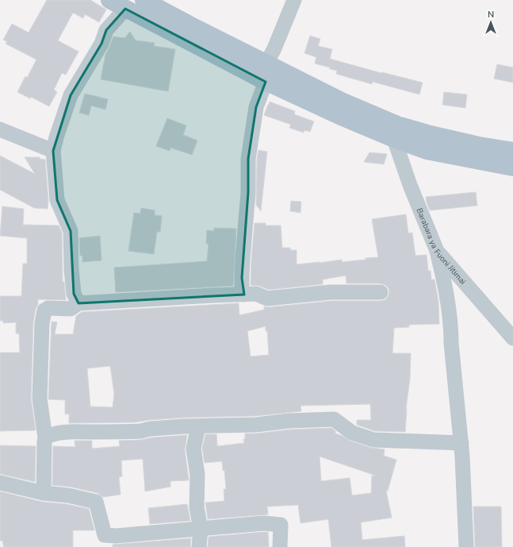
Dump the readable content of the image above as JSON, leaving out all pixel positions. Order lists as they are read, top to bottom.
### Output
{
  "streets": {
    "street": ["Barabara ya Fuoni Jitimai"]
  },
  "north": "top"
}
